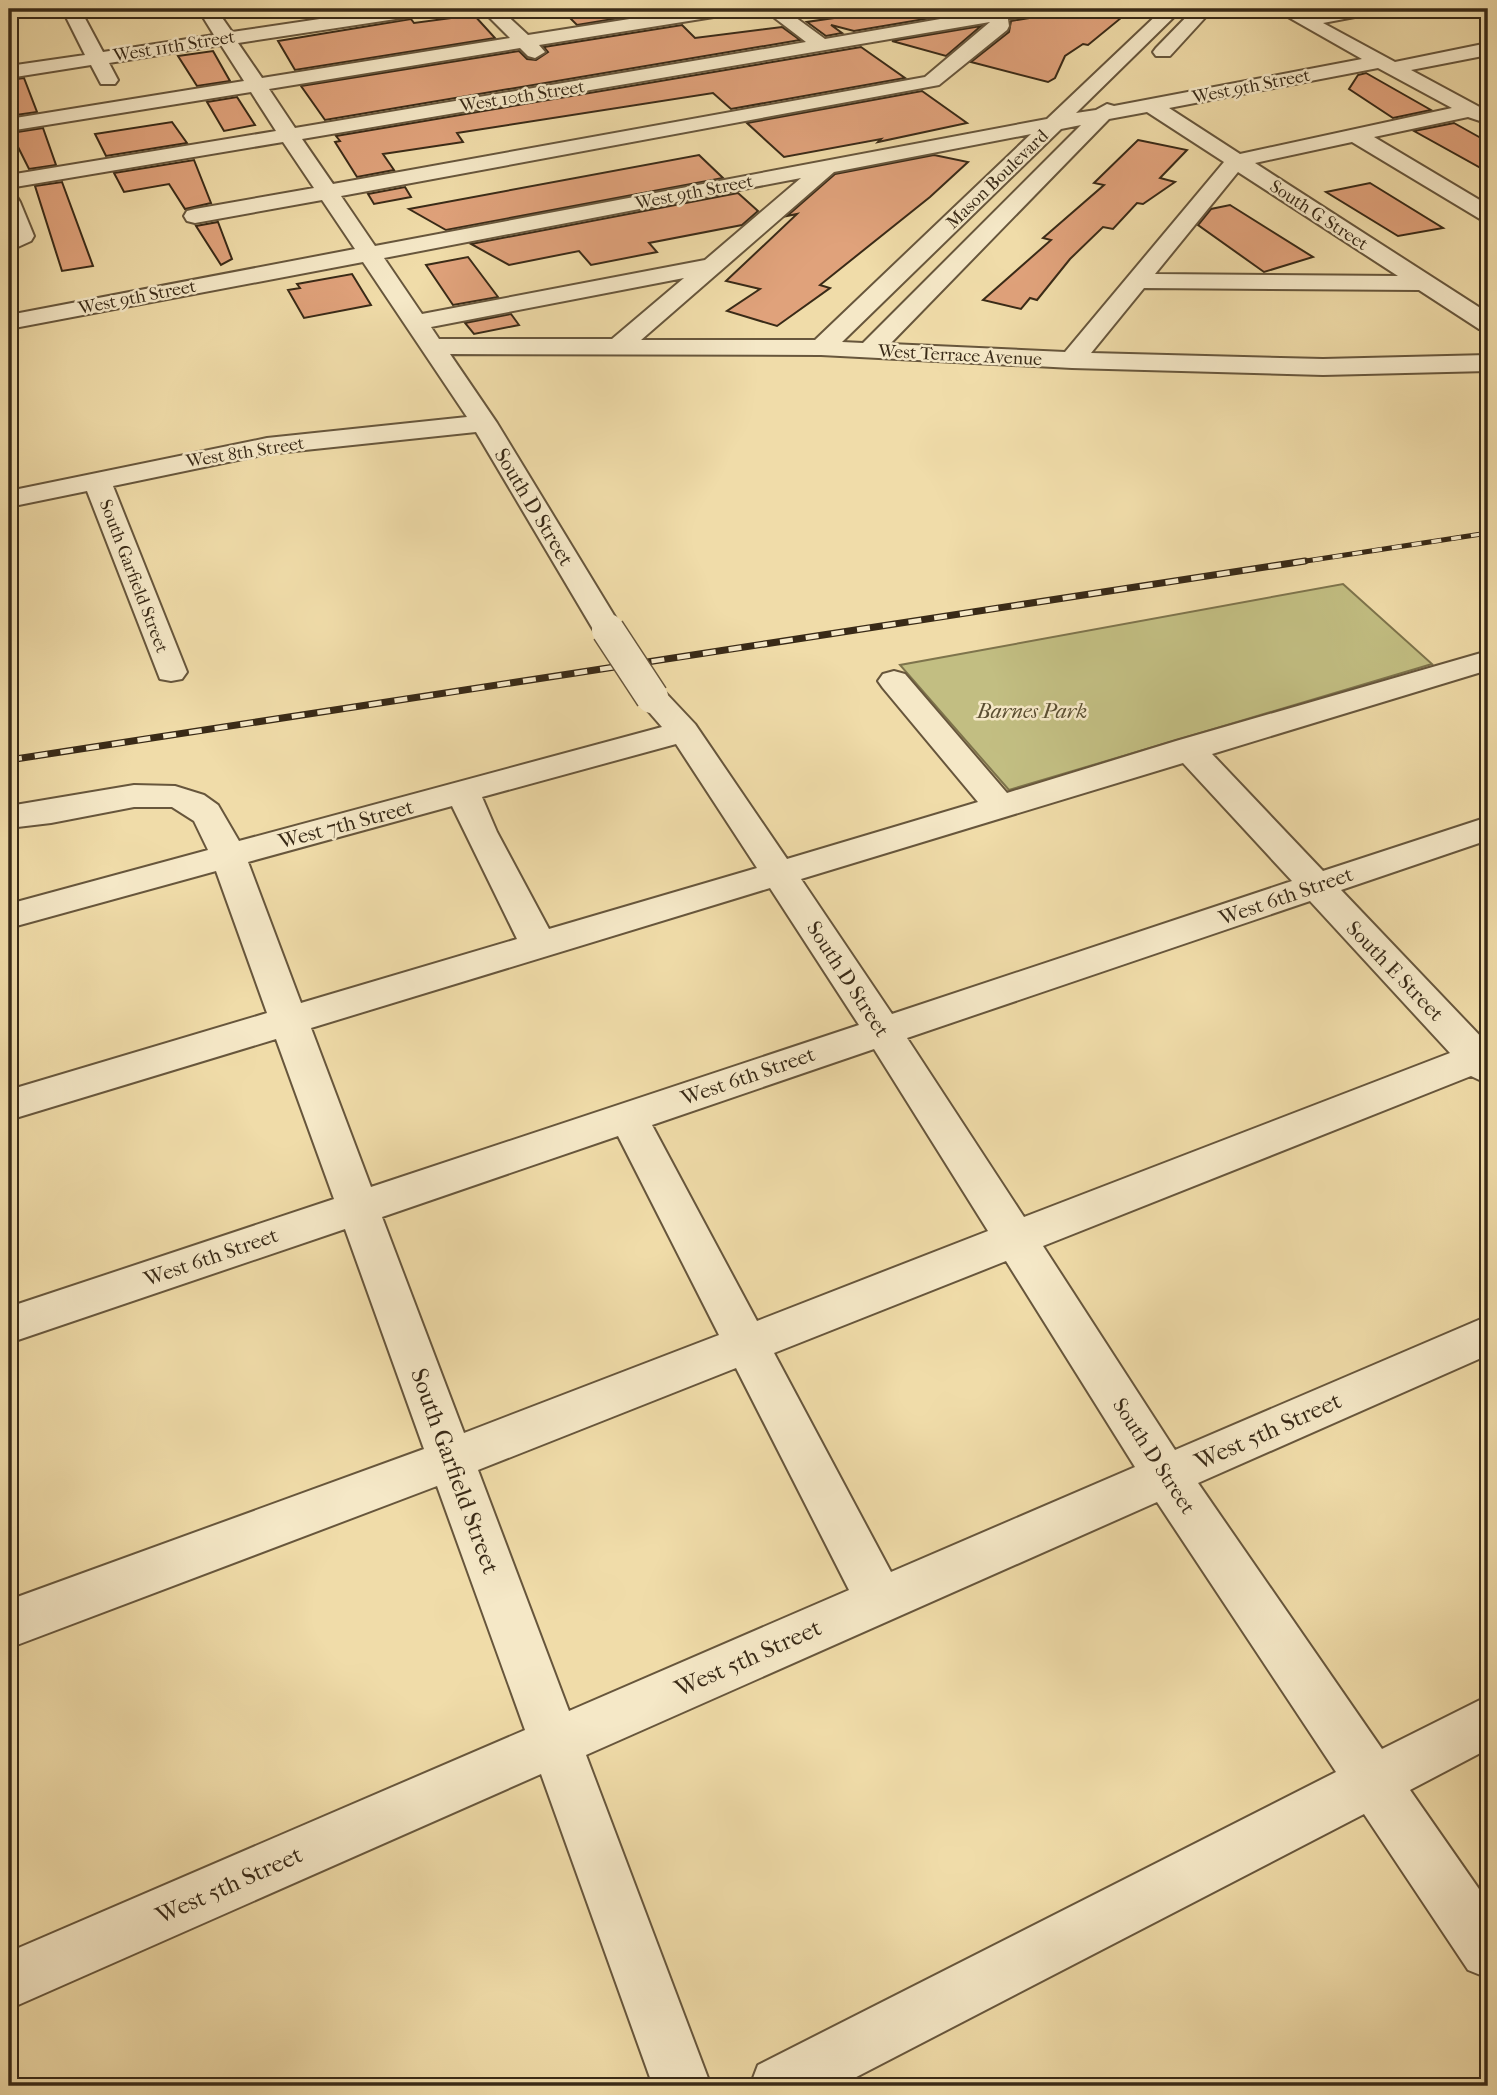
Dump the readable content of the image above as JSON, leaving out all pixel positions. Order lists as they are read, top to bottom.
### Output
{
  "streets": {
    "street": [
      "West 11th Street",
      "West 9th Street",
      "West 10th Street",
      "Mason Boulevard",
      "South G Street",
      "West Terrace Avenue",
      "West 8th Street",
      "South D Street",
      "South Garfield Street",
      "West 7th Street",
      "West 6th Street",
      "South E Street",
      "West 5th Street"
    ]
  },
  "crossings": [
    ["West 11th Street", "South D Street"],
    ["West 9th Street", "Mason Boulevard"],
    ["West 9th Street", "South G Street"],
    ["West 9th Street", "South D Street"],
    ["West 10th Street", "South D Street"],
    ["Mason Boulevard", "West Terrace Avenue"],
    ["West Terrace Avenue", "South D Street"],
    ["West 8th Street", "South D Street"],
    ["West 8th Street", "South Garfield Street"],
    ["South D Street", "West 7th Street"],
    ["South D Street", "West 6th Street"],
    ["South D Street", "West 5th Street"],
    ["South Garfield Street", "West 7th Street"],
    ["South Garfield Street", "West 6th Street"],
    ["South Garfield Street", "West 5th Street"],
    ["West 6th Street", "South E Street"]
  ],
  "parks": ["Barnes Park"]
}
